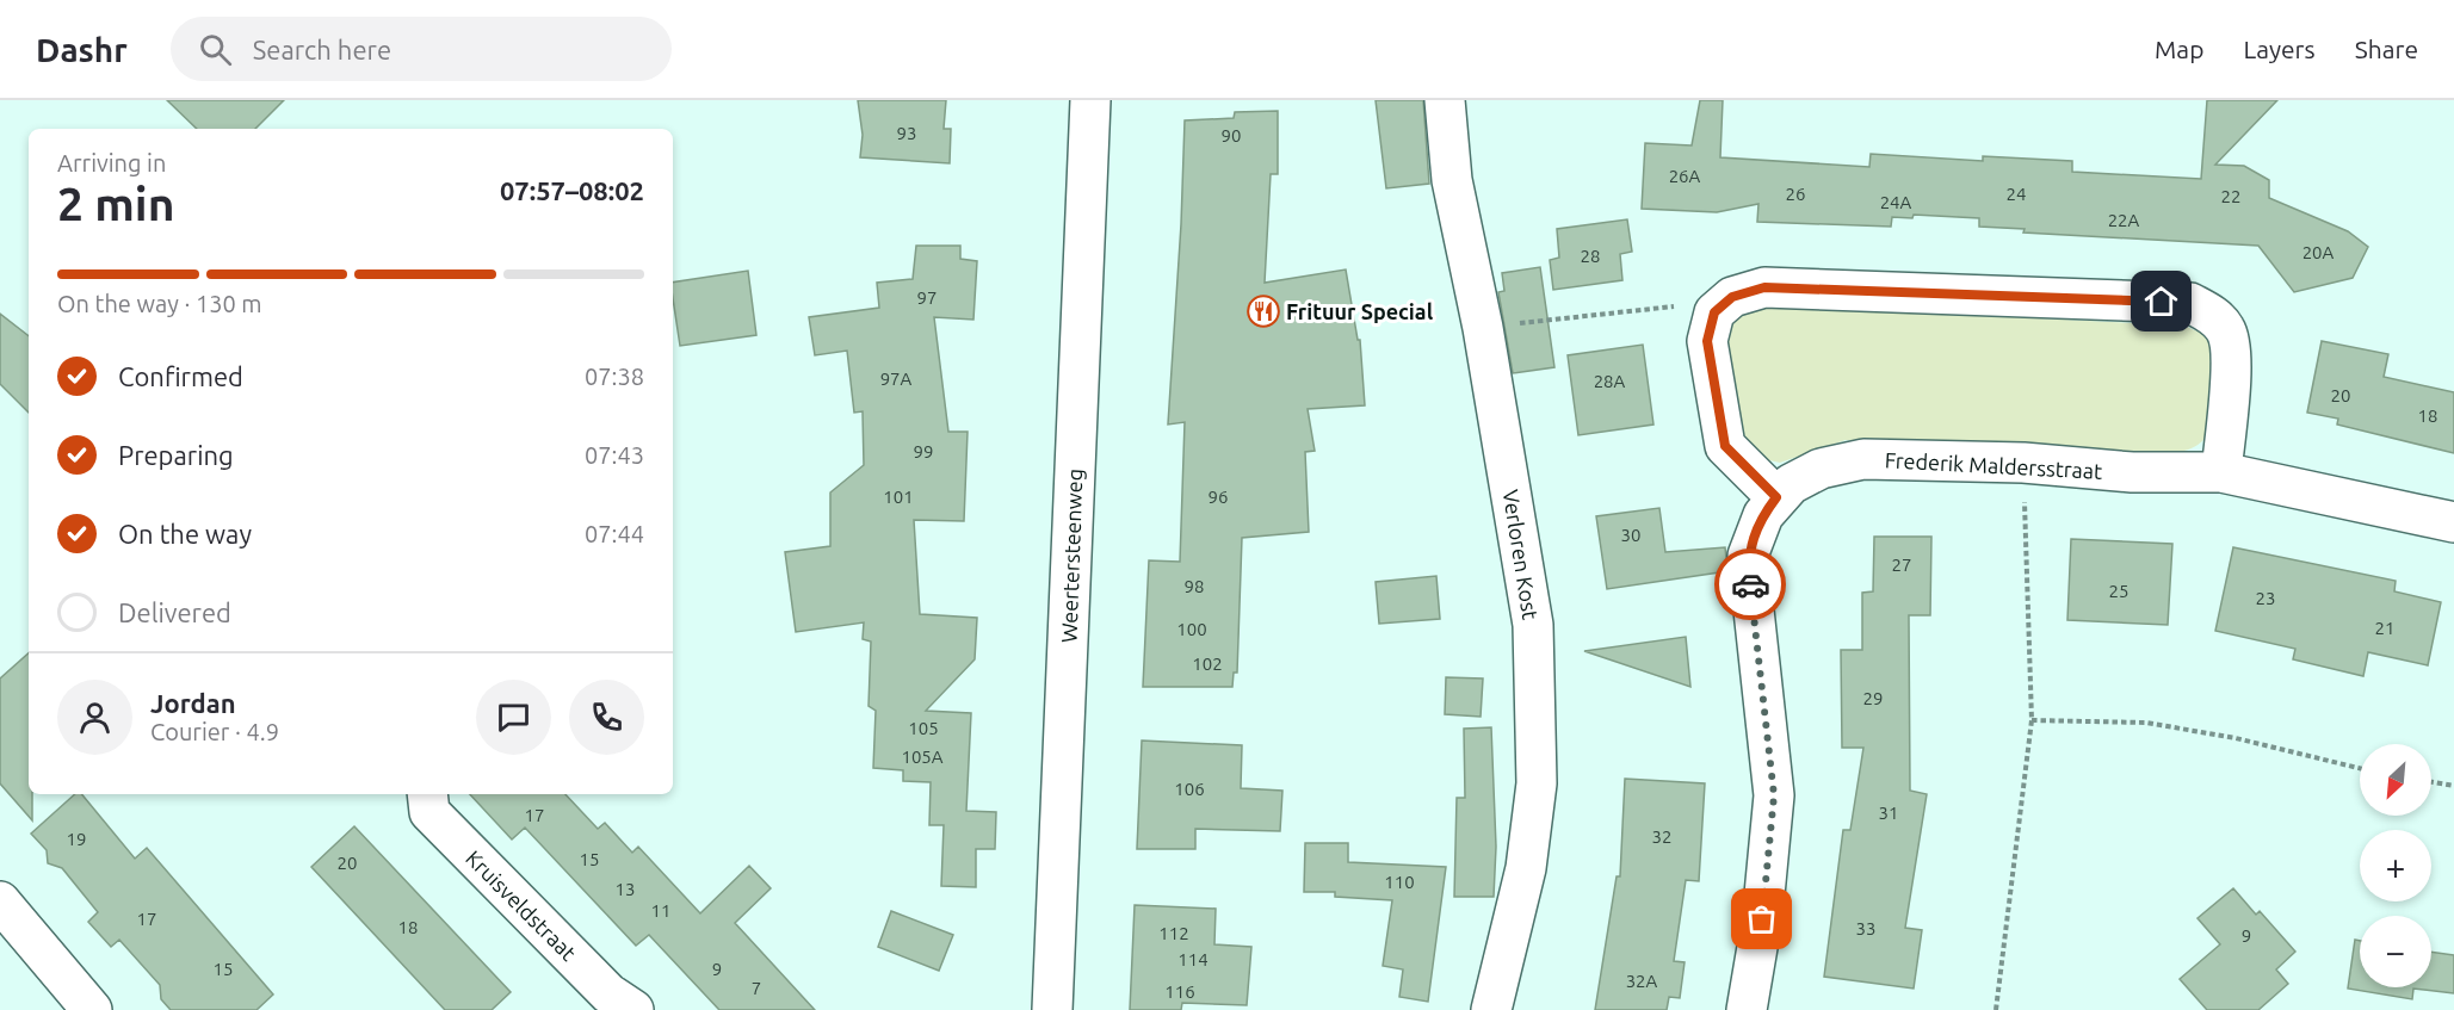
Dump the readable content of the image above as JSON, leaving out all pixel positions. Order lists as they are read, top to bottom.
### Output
{
  "streets": {
    "street": [
      "Frederik Maldersstraat",
      "Verloren Kost",
      "Weertersteenweg",
      "Kruisveldstraat"
    ]
  },
  "places": {
    "restaurant": ["Frituur Special"]
  },
  "house_numbers": [
    "93",
    "90",
    "26A",
    "26",
    "24",
    "22",
    "24A",
    "22A",
    "20A",
    "28",
    "97",
    "97A",
    "28A",
    "20",
    "18",
    "99",
    "101",
    "96",
    "30",
    "27",
    "98",
    "25",
    "23",
    "21",
    "100",
    "102",
    "29",
    "105",
    "105A",
    "106",
    "31",
    "17",
    "32",
    "19",
    "15",
    "20",
    "110",
    "13",
    "11",
    "17",
    "18",
    "33",
    "112",
    "9",
    "114",
    "15",
    "9",
    "32A",
    "7",
    "116"
  ],
  "north": "bottom left",
  "page": {
    "header": "Dashr",
    "search": "Search here",
    "nav": ["Map", "Layers", "Share"],
    "heading": ["2 min", "Arriving in", "07:57–08:02"],
    "panel": ["Jordan", "Courier · 4.9"],
    "bar": "On the way · 130 m",
    "list": [
      ["Confirmed", "07:38"],
      ["Preparing", "07:43"],
      ["On the way", "07:44"],
      "Delivered"
    ],
    "map_buttons": ["+", "−"]
  }
}
